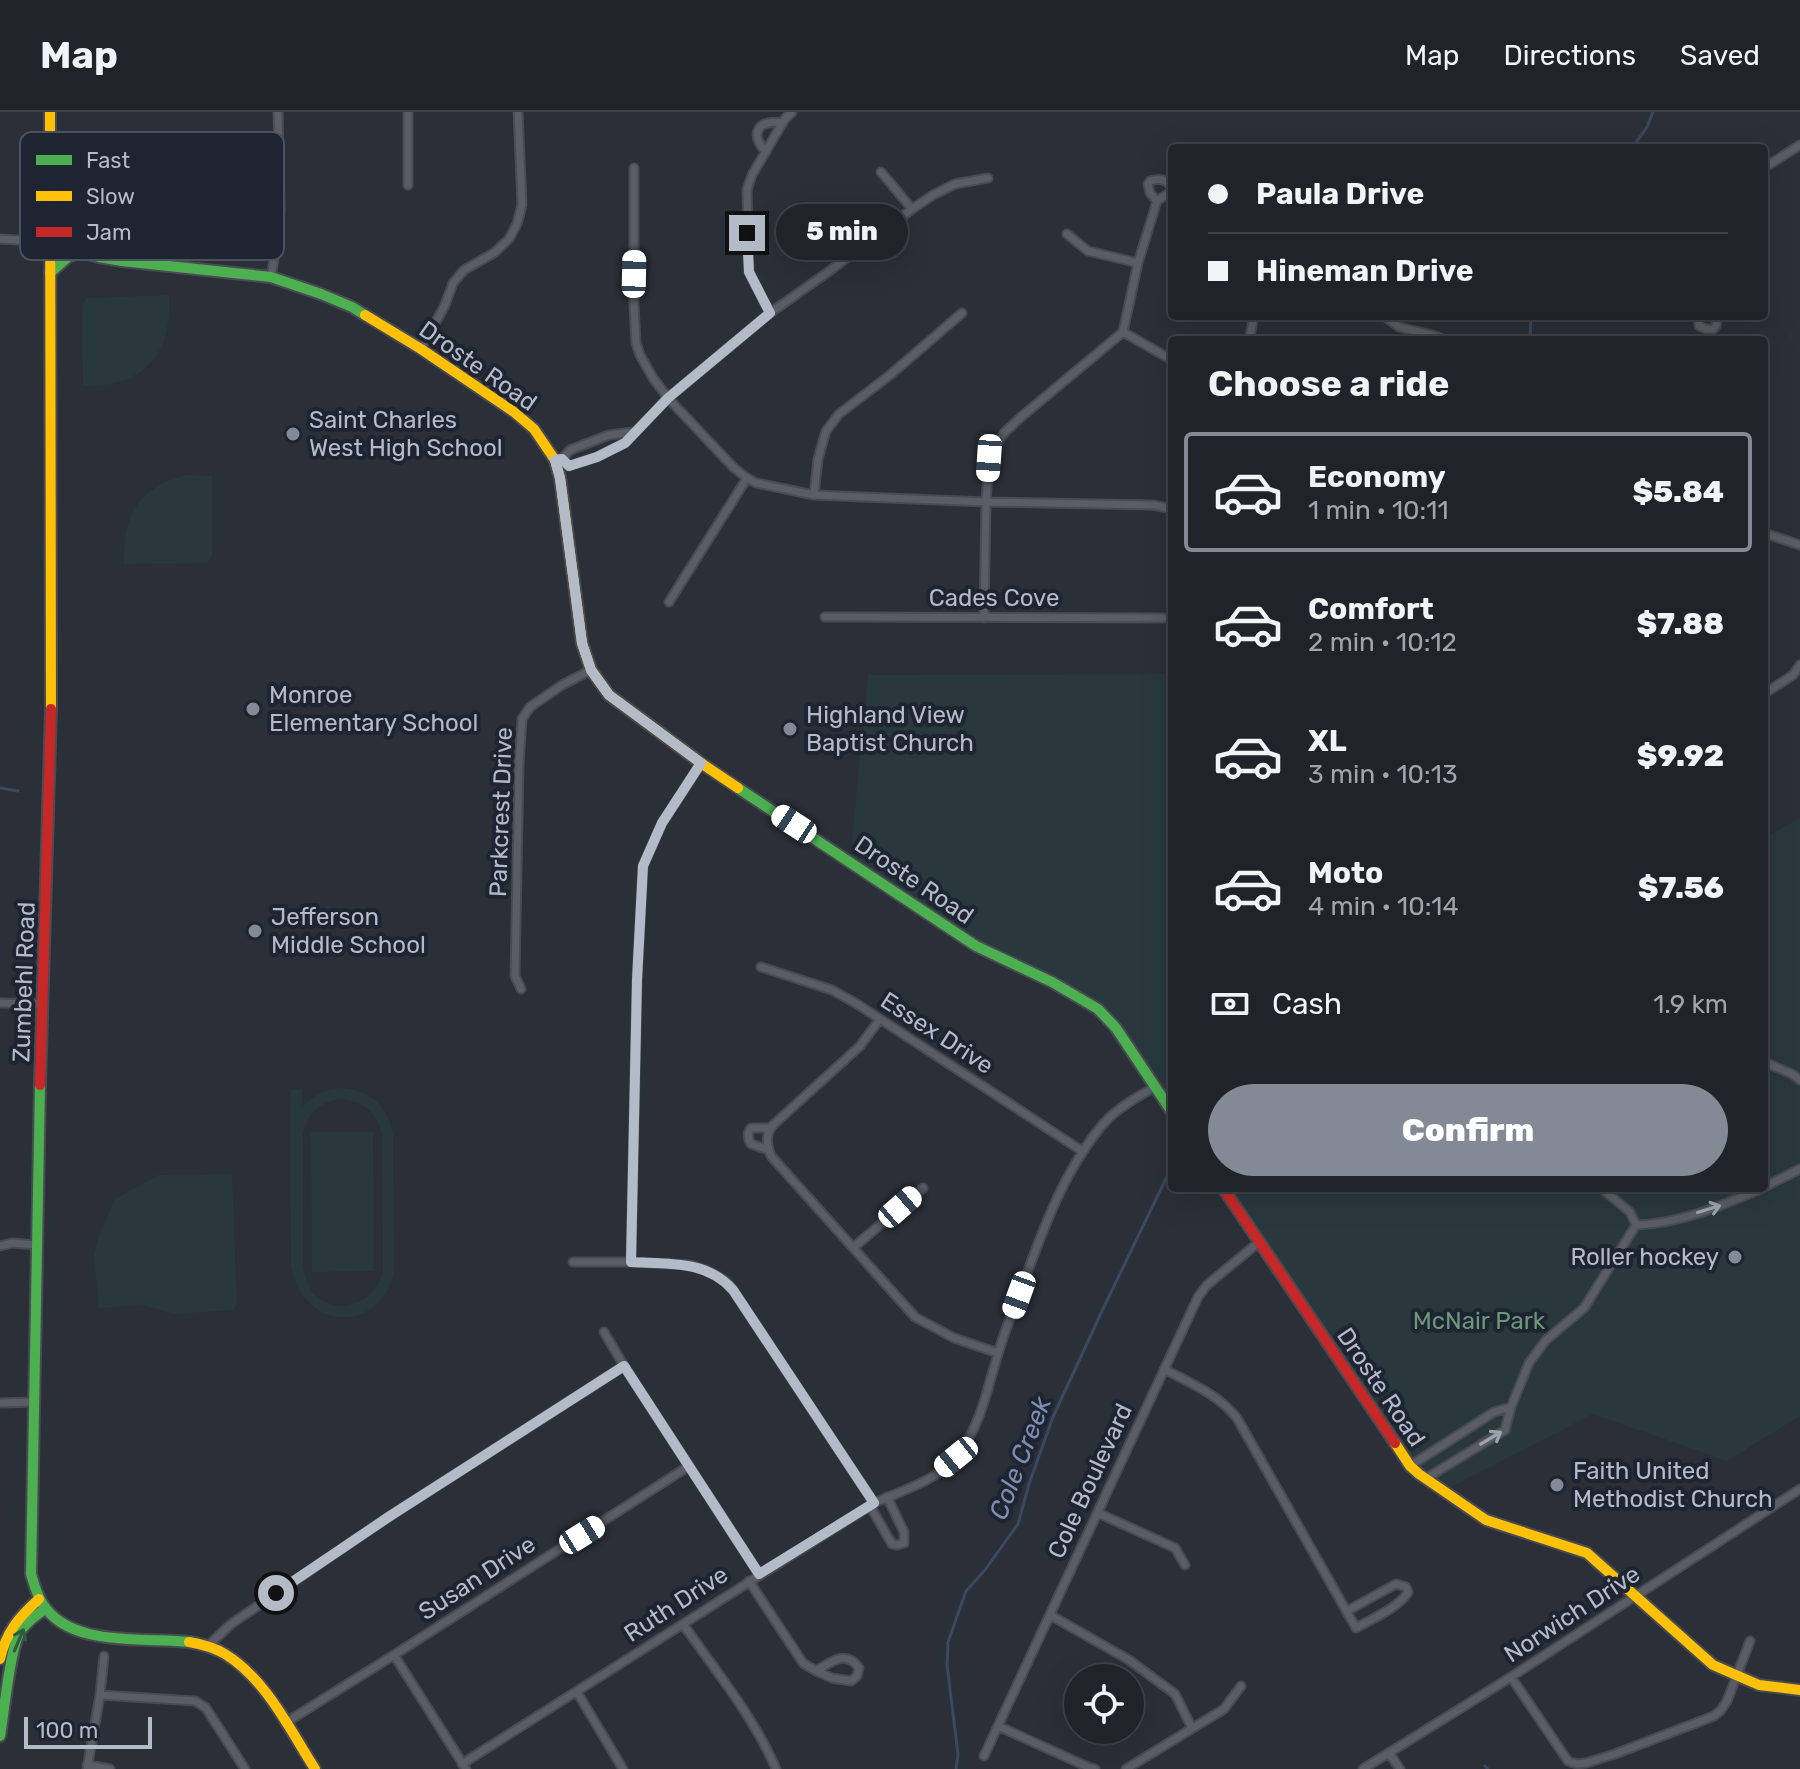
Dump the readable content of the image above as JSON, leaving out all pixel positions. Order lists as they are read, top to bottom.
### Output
{
  "streets": {
    "street": [
      "Droste Road",
      "Cades Cove",
      "Parkcrest Drive",
      "Zumbehl Road",
      "Essex Drive",
      "Cole Boulevard",
      "Susan Drive",
      "Ruth Drive",
      "Norwich Drive"
    ]
  },
  "crossings": [
    ["Droste Road", "Parkcrest Drive"],
    ["Droste Road", "Cole Boulevard"],
    ["Droste Road", "Ruth Drive"],
    ["Droste Road", "Norwich Drive"],
    ["Essex Drive", "Ruth Drive"]
  ],
  "water": ["Cole Creek"],
  "parks": ["McNair Park"],
  "places": [
    "Saint Charles West High School",
    "Monroe Elementary School",
    "Highland View Baptist Church",
    "Jefferson Middle School",
    "Roller hockey",
    "Faith United Methodist Church"
  ],
  "legend": ["Fast", "Slow", "Jam"],
  "scale_bar": "100 m",
  "page": {
    "header": "Map",
    "nav": ["Map", "Directions", "Saved"],
    "banner": ["Paula Drive", "Hineman Drive"],
    "bubble": "5 min",
    "heading": "Choose a ride",
    "list": [
      {
        "name": "Economy",
        "note": "1 min · 10:11",
        "value": "$5.84"
      },
      {
        "name": "Comfort",
        "note": "2 min · 10:12",
        "value": "$7.88"
      },
      {
        "name": "XL",
        "note": "3 min · 10:13",
        "value": "$9.92"
      },
      {
        "name": "Moto",
        "note": "4 min · 10:14",
        "value": "$7.56"
      }
    ],
    "pay": ["Cash", "1.9 km"],
    "buttons": "Confirm",
    "scale": "100 m"
  }
}
